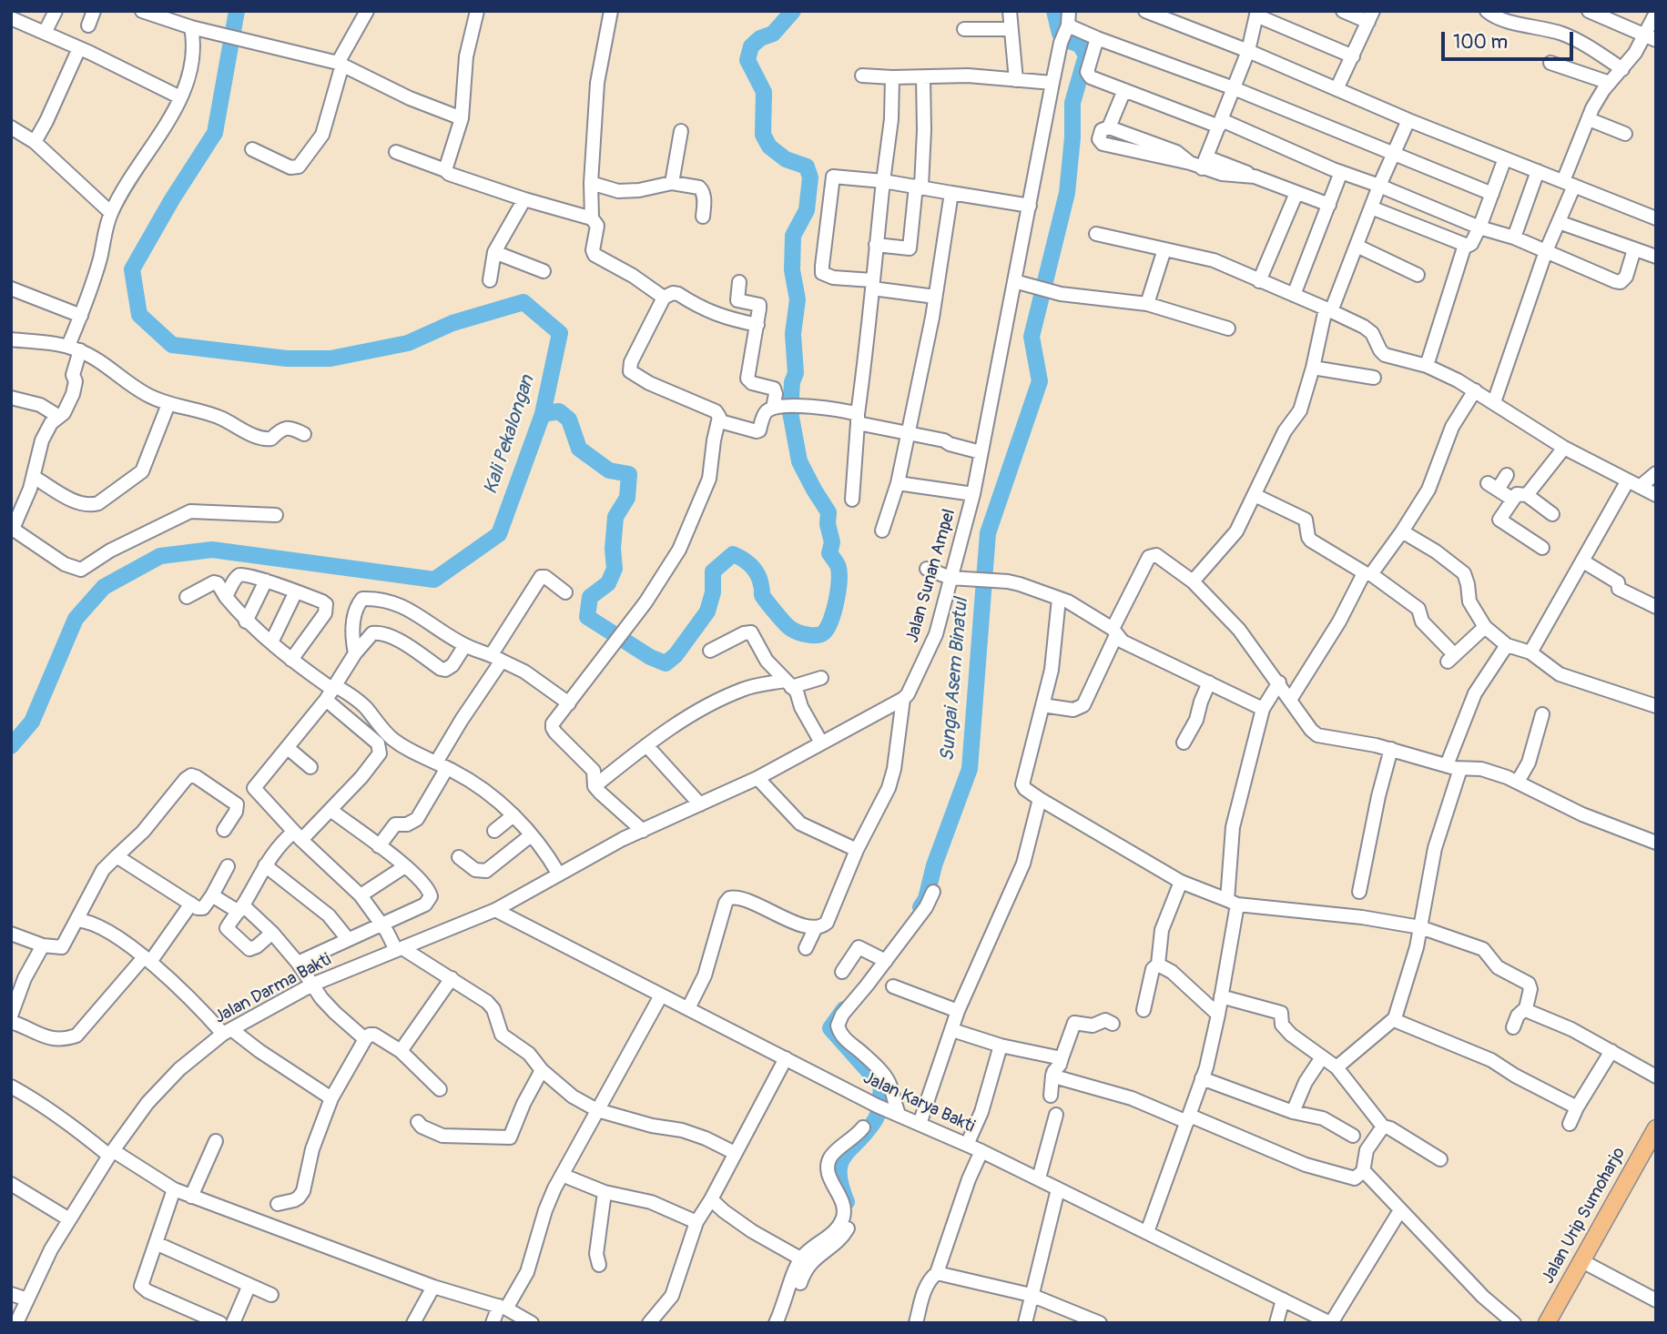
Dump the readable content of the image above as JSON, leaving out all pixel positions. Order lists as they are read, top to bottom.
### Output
{
  "streets": {
    "main road": ["Jalan Urip Sumoharjo"],
    "street": ["Jalan Sunan Ampel", "Jalan Darma Bakti", "Jalan Karya Bakti"]
  },
  "crossings": [
    ["Jalan Sunan Ampel", "Jalan Darma Bakti"],
    ["Jalan Sunan Ampel", "Jalan Karya Bakti"],
    ["Jalan Darma Bakti", "Jalan Karya Bakti"]
  ],
  "water": ["Kali Pekalongan", "Sungai Asem Binatul"],
  "scale_bar": "100 m"
}
